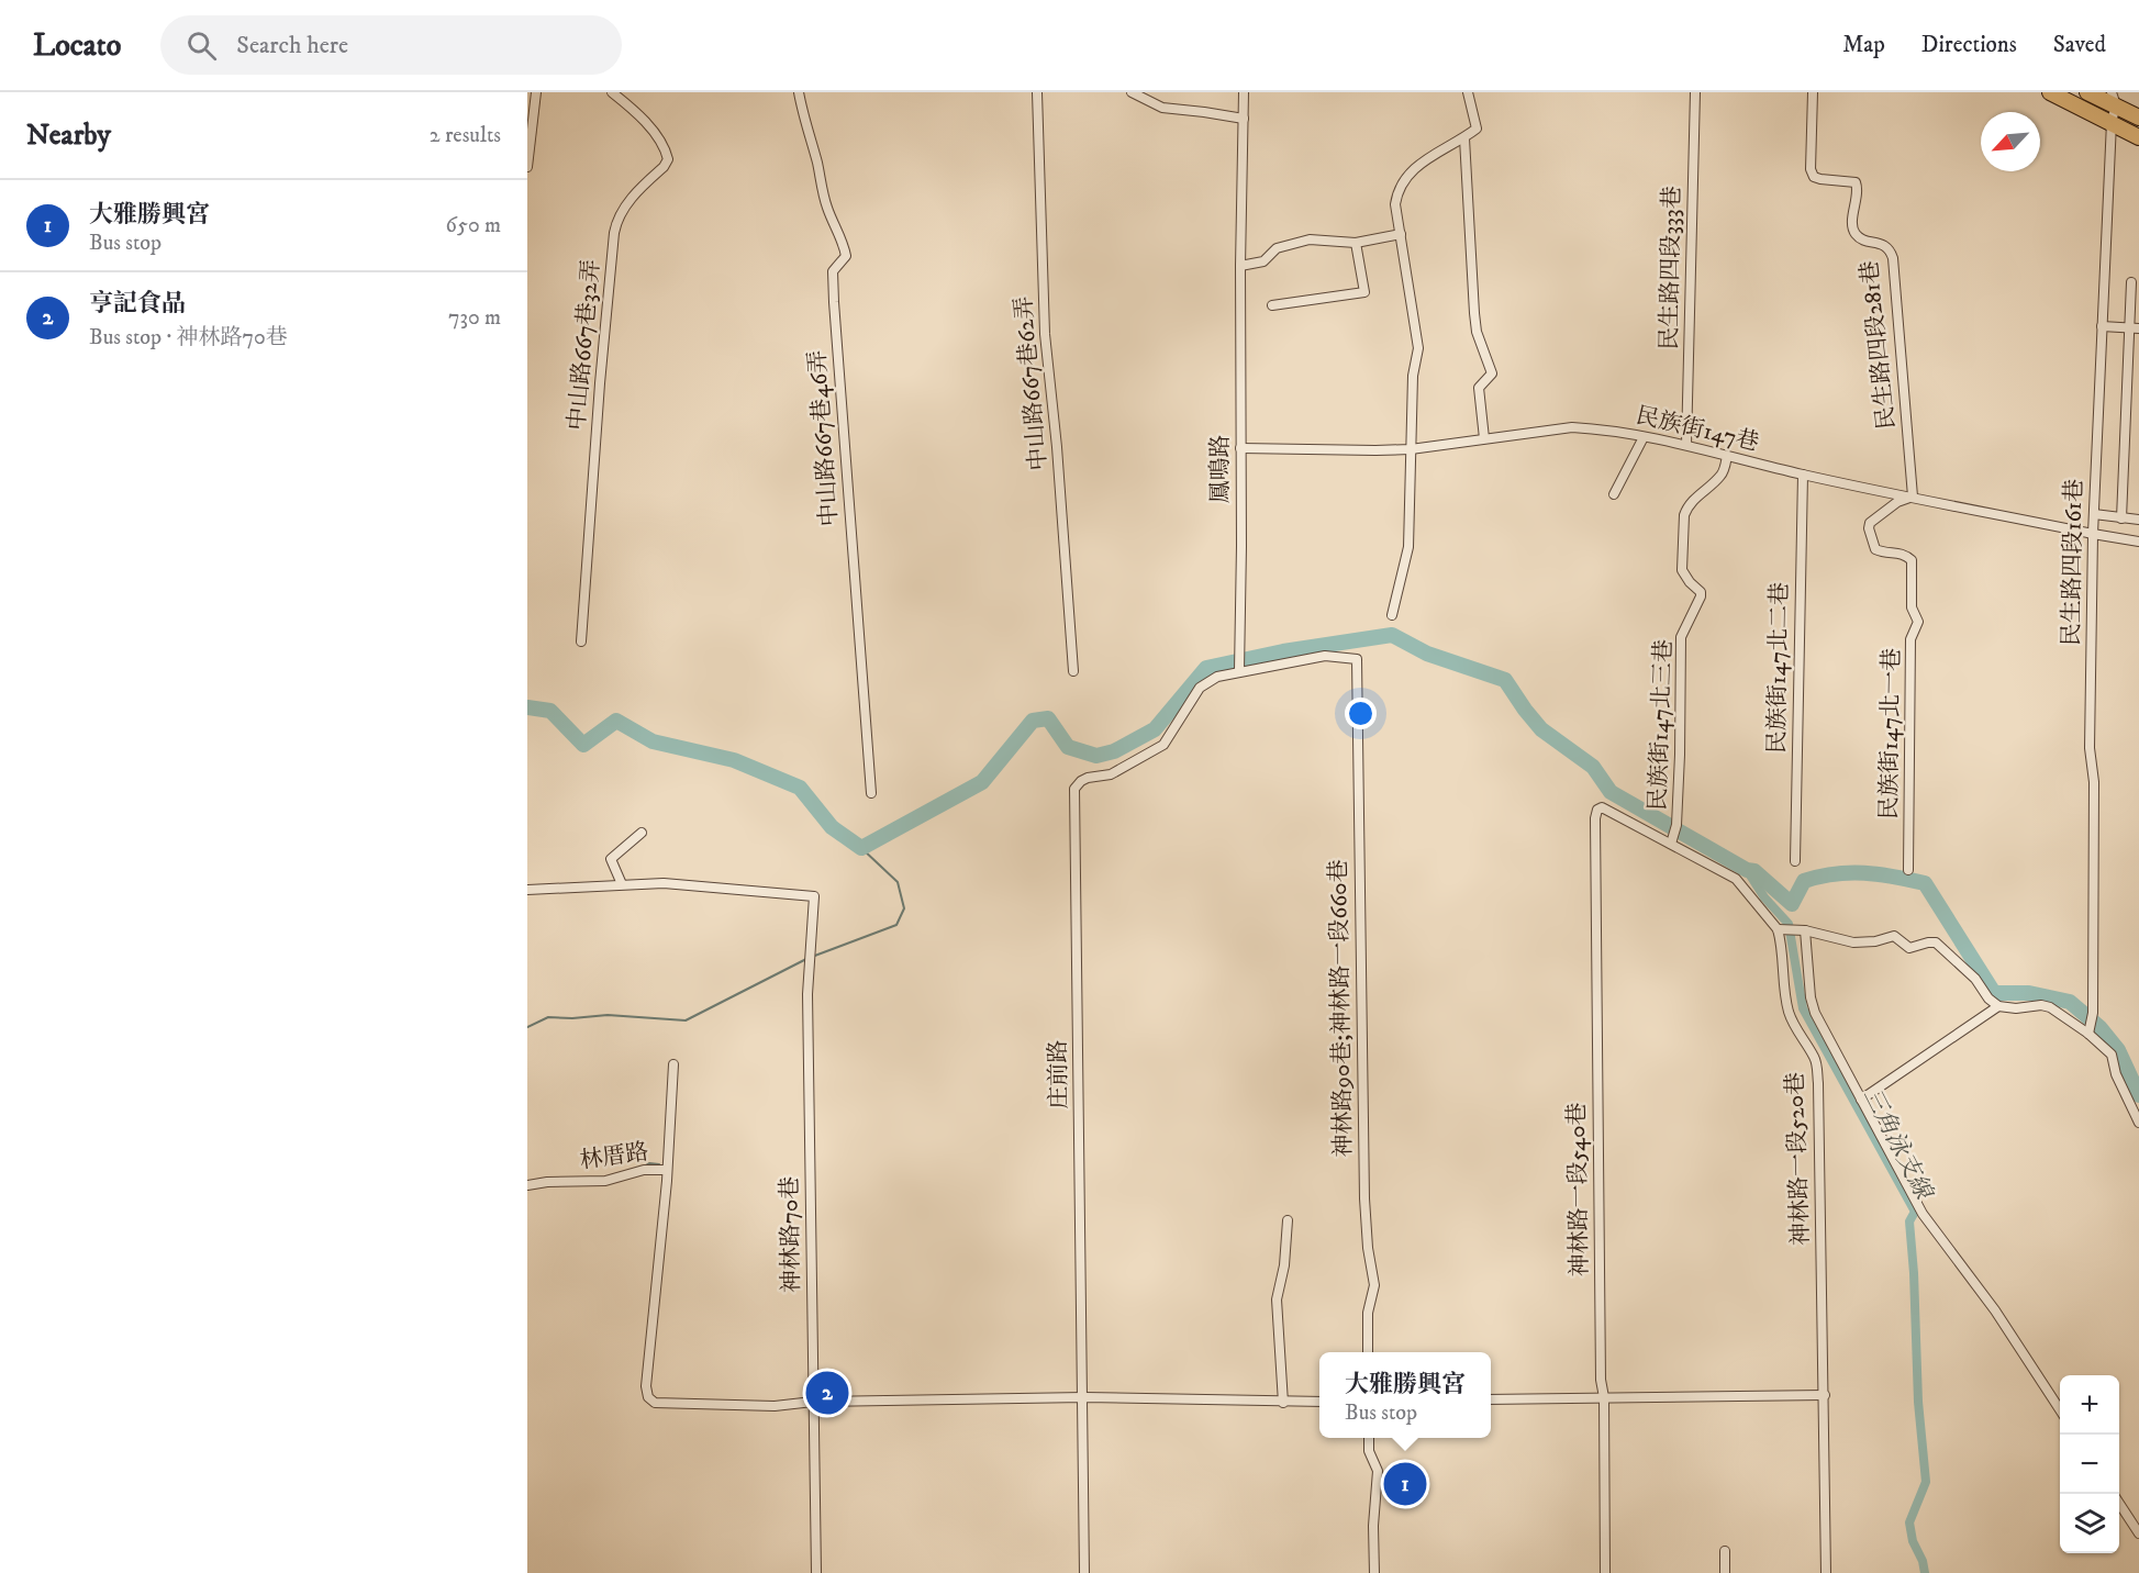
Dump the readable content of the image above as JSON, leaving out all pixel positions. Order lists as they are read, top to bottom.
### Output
{
  "streets": {
    "street": [
      "民生路四段333巷",
      "中山路667巷32弄",
      "民生路四段281巷",
      "中山路667巷62弄",
      "民族街147巷",
      "中山路667巷46弄",
      "鳳鳴路",
      "民生路四段161巷",
      "民族街147北二巷",
      "民族街147北三巷",
      "民族街147北一巷",
      "神林路90巷;神林路一段660巷",
      "庄前路",
      "林厝路",
      "神林路一段520巷",
      "神林路一段540巷",
      "神林路70巷"
    ]
  },
  "crossings": [
    ["民生路四段333巷", "民族街147巷"],
    ["民生路四段281巷", "民族街147巷"],
    ["民生路四段281巷", "民族街147北一巷"],
    ["民族街147巷", "鳳鳴路"],
    ["民族街147巷", "民生路四段161巷"],
    ["民族街147巷", "民族街147北二巷"],
    ["民族街147巷", "民族街147北三巷"],
    ["民族街147巷", "民族街147北一巷"],
    ["鳳鳴路", "神林路90巷;神林路一段660巷"],
    ["鳳鳴路", "庄前路"],
    ["民族街147北三巷", "神林路一段540巷"],
    ["神林路90巷;神林路一段660巷", "庄前路"]
  ],
  "water": ["三角泳支線"],
  "north": "bottom left",
  "page": {
    "header": "Locato",
    "search": "Search here",
    "nav": ["Map", "Directions", "Saved"],
    "heading": ["Nearby", "2 results"],
    "list": [
      {
        "mark": "1",
        "name": "大雅勝興宮",
        "note": "Bus stop",
        "value": "650 m"
      },
      {
        "mark": "2",
        "name": "亨記食品",
        "note": "Bus stop · 神林路70巷",
        "value": "730 m"
      }
    ],
    "popup": ["大雅勝興宮", "Bus stop"],
    "pins": ["2", "1"],
    "map_buttons": ["+", "−"]
  }
}
